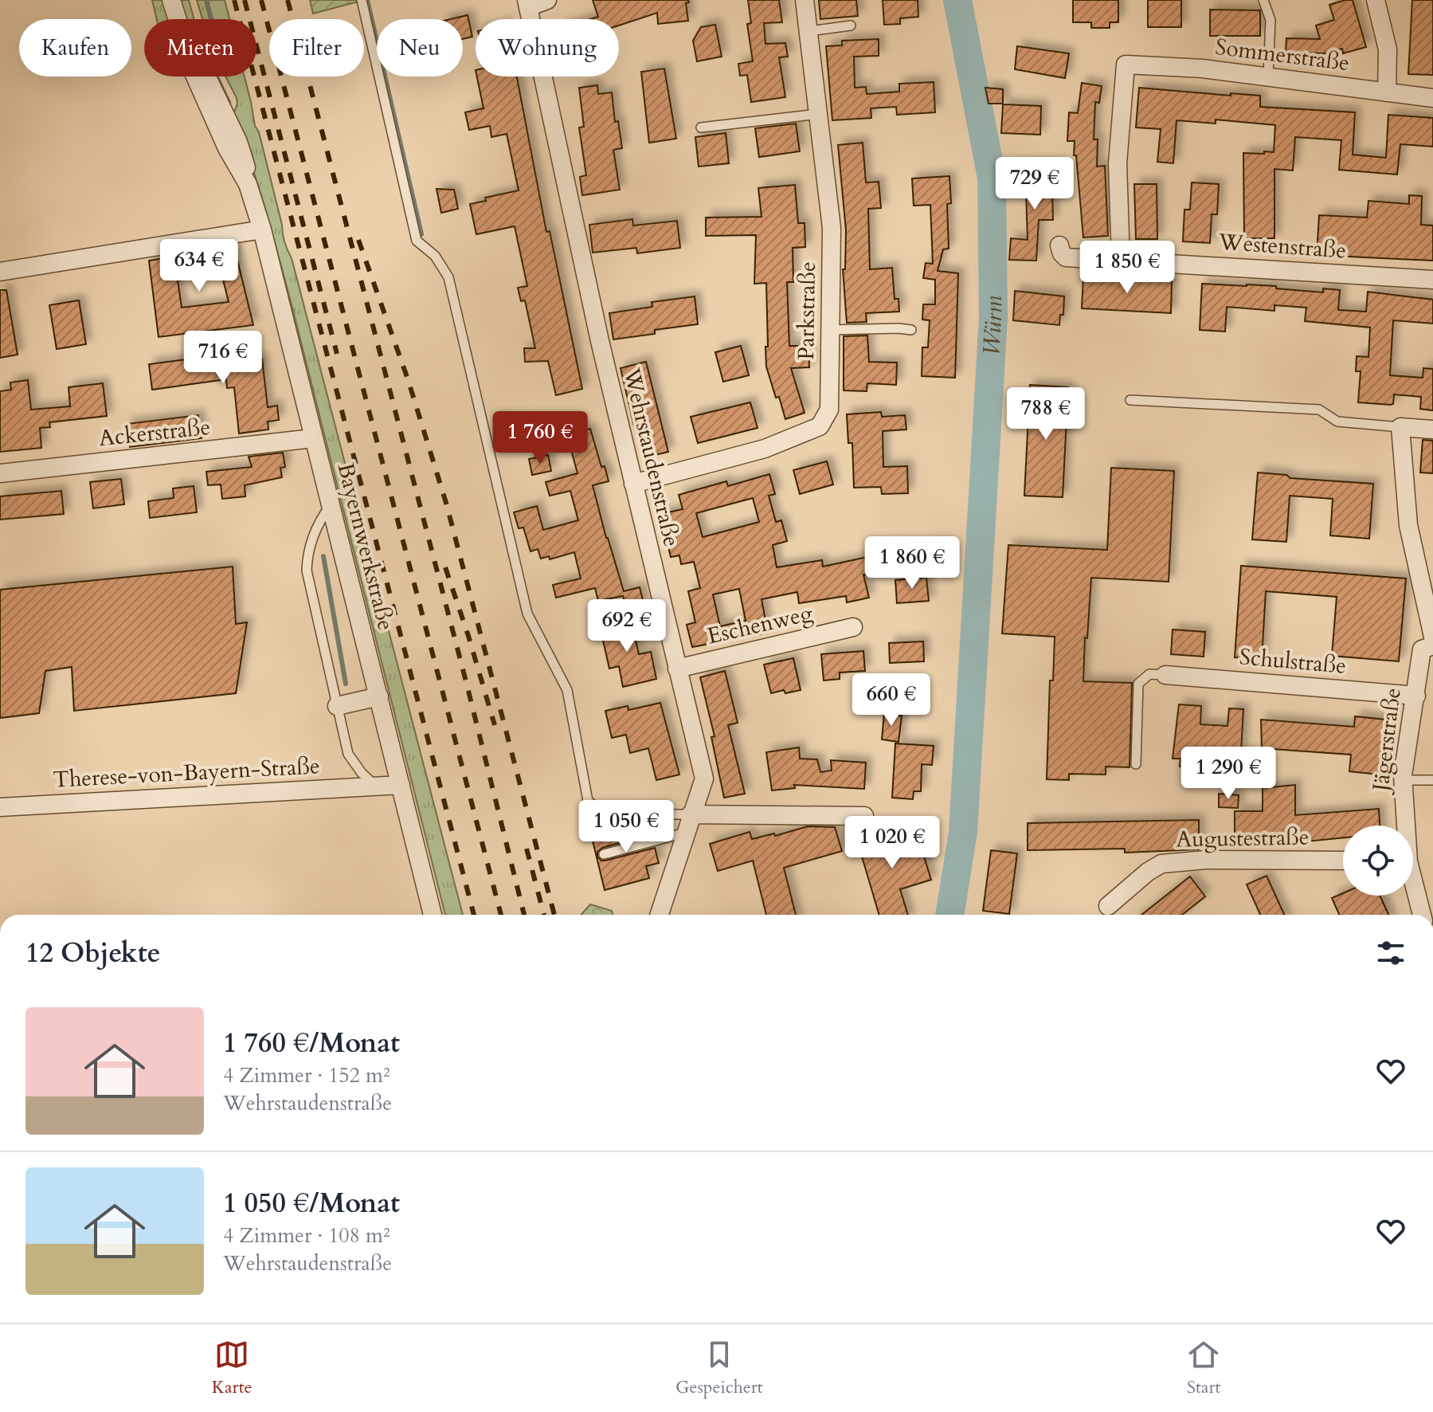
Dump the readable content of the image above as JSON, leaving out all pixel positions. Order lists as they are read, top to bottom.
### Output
{
  "streets": {
    "street": [
      "Sommerstraße",
      "Westenstraße",
      "Parkstraße",
      "Ackerstraße",
      "Wehrstaudenstraße",
      "Bayernwerkstraße",
      "Eschenweg",
      "Schulstraße",
      "Jägerstraße",
      "Therese-von-Bayern-Straße",
      "Augustestraße"
    ]
  },
  "crossings": [
    ["Sommerstraße", "Westenstraße"],
    ["Parkstraße", "Wehrstaudenstraße"],
    ["Ackerstraße", "Bayernwerkstraße"],
    ["Wehrstaudenstraße", "Eschenweg"],
    ["Bayernwerkstraße", "Therese-von-Bayern-Straße"],
    ["Schulstraße", "Jägerstraße"]
  ],
  "water": ["Würm"],
  "page": {
    "chip": [
      "Kaufen",
      "Mieten",
      "Filter",
      "Neu",
      "Wohnung"
    ],
    "price": [
      "729 €",
      "634 €",
      "1 850 €",
      "716 €",
      "788 €",
      "1 760 €",
      "1 860 €",
      "692 €",
      "660 €",
      "1 290 €",
      "1 050 €",
      "1 020 €"
    ],
    "heading": "12 Objekte",
    "list": [
      {
        "name": "1 760 €/Monat",
        "note": "4 Zimmer · 152 m² · Wehrstaudenstraße"
      },
      {
        "name": "1 050 €/Monat",
        "note": "4 Zimmer · 108 m² · Wehrstaudenstraße"
      }
    ],
    "tabs": ["Karte", "Gespeichert", "Start"]
  }
}
